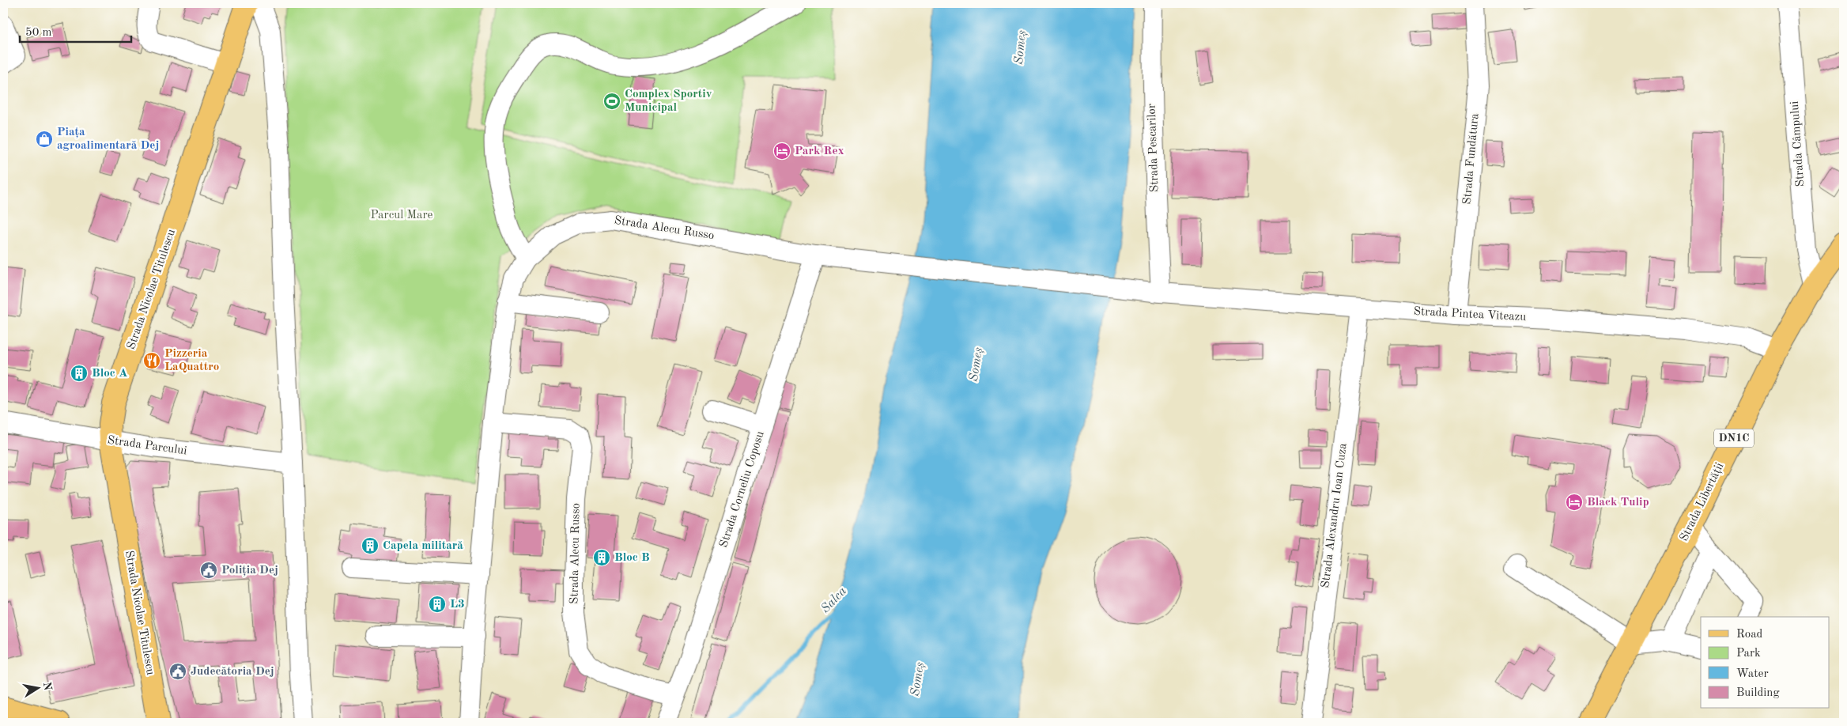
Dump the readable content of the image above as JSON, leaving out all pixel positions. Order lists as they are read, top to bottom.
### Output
{
  "streets": {
    "main road": ["Strada Nicolae Titulescu", "DN1C", "Strada Libertății"],
    "street": [
      "Strada Câmpului",
      "Strada Pescarilor",
      "Strada Fundătura",
      "Strada Alecu Russo",
      "Strada Pintea Viteazu",
      "Strada Parcului",
      "Strada Corneliu Coposu",
      "Strada Alexandru Ioan Cuza"
    ]
  },
  "crossings": [
    ["Strada Câmpului", "Strada Libertății"],
    ["Strada Pescarilor", "Strada Pintea Viteazu"],
    ["Strada Fundătura", "Strada Pintea Viteazu"],
    ["Strada Alecu Russo", "Strada Pintea Viteazu"],
    ["Strada Alecu Russo", "Strada Corneliu Coposu"],
    ["Strada Nicolae Titulescu", "Strada Parcului"],
    ["Strada Pintea Viteazu", "Strada Libertății"],
    ["Strada Pintea Viteazu", "Strada Alexandru Ioan Cuza"]
  ],
  "water": ["Someș", "Salca"],
  "parks": ["Parcul Mare"],
  "places": {
    "sports": ["Complex Sportiv Municipal"],
    "shop": ["Piața agroalimentară Dej"],
    "hotel": ["Park Rex", "Black Tulip"],
    "restaurant": ["Pizzeria LaQuattro"],
    "building": [
      "Bloc A",
      "Capela militară",
      "Bloc B",
      "L3"
    ],
    "public building": ["Poliția Dej", "Judecătoria Dej"]
  },
  "legend": [
    "Road",
    "Park",
    "Water",
    "Building"
  ],
  "scale_bar": "50 m",
  "north": "right"
}
